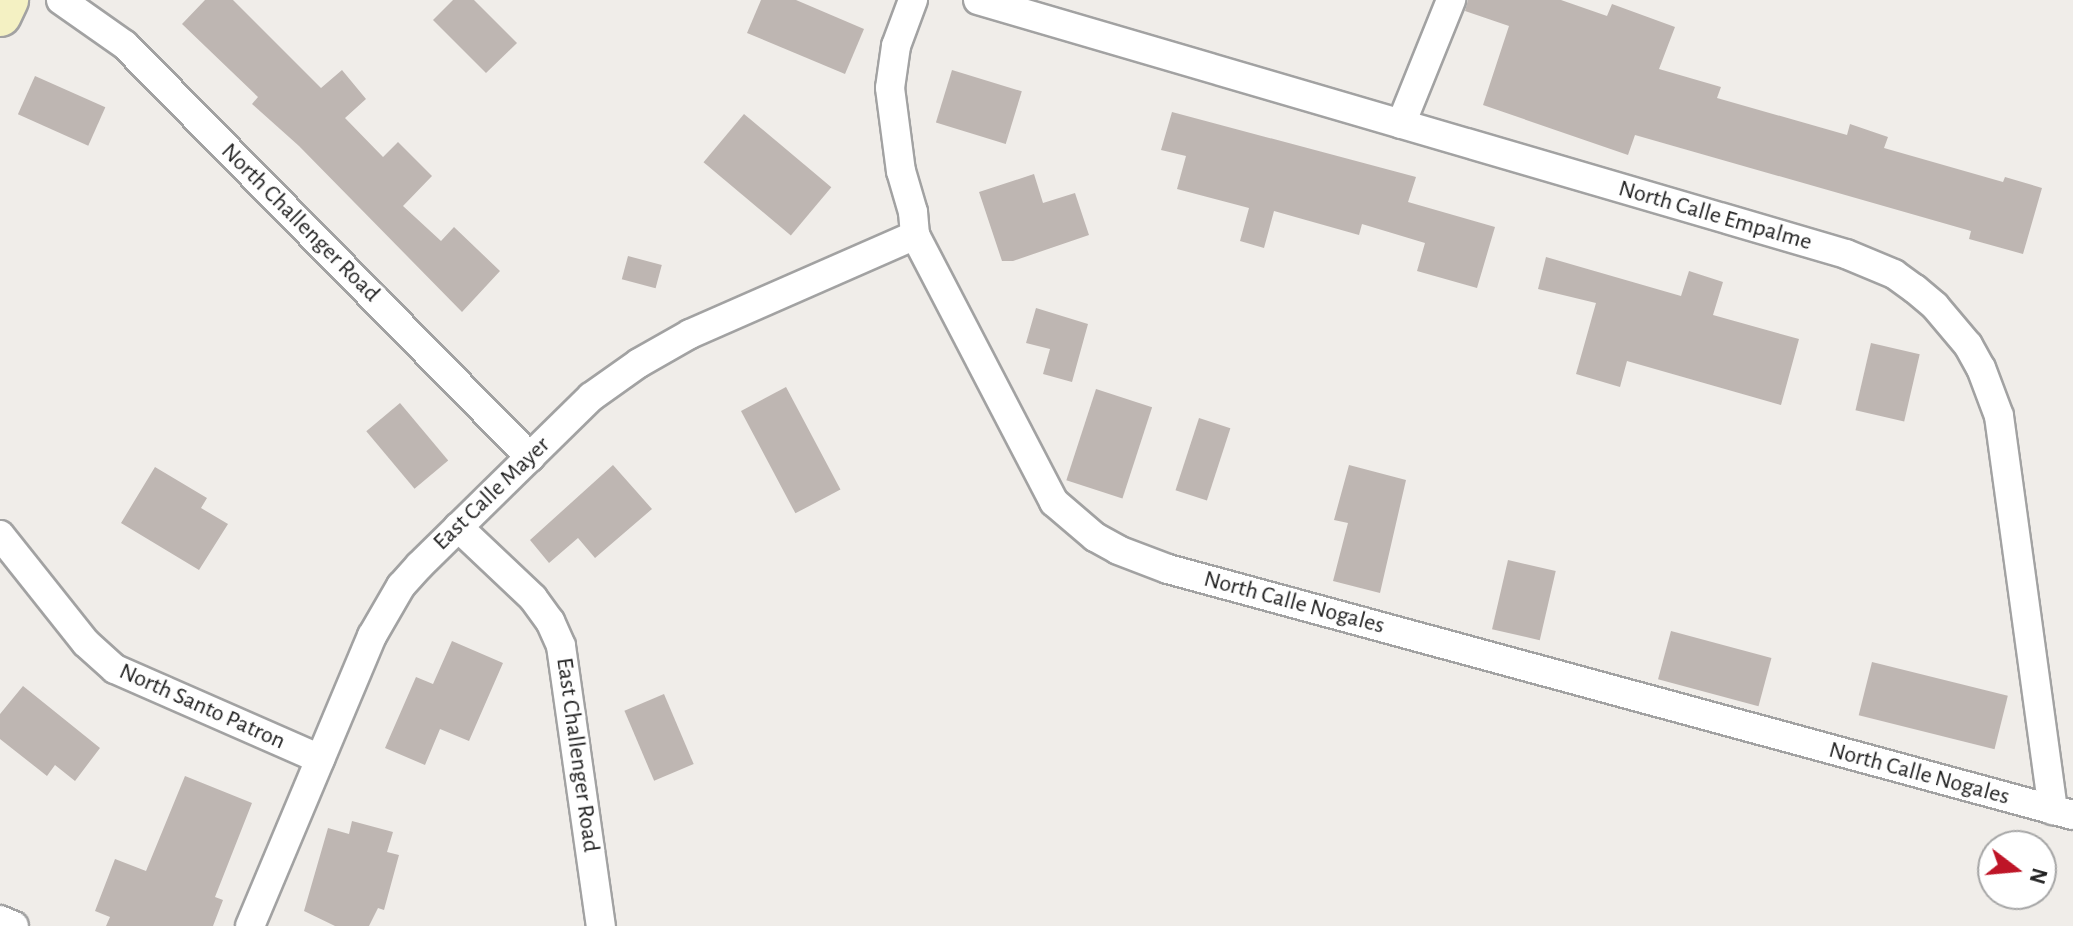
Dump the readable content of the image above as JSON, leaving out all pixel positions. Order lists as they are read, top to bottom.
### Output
{
  "streets": {
    "street": [
      "North Calle Empalme",
      "North Challenger Road",
      "East Calle Mayer",
      "North Calle Nogales",
      "North Santo Patron",
      "East Challenger Road"
    ]
  },
  "crossings": [
    ["North Calle Empalme", "North Calle Nogales"],
    ["North Challenger Road", "East Calle Mayer"],
    ["East Calle Mayer", "North Calle Nogales"],
    ["East Calle Mayer", "North Santo Patron"],
    ["East Calle Mayer", "East Challenger Road"]
  ],
  "north": "right"
}
